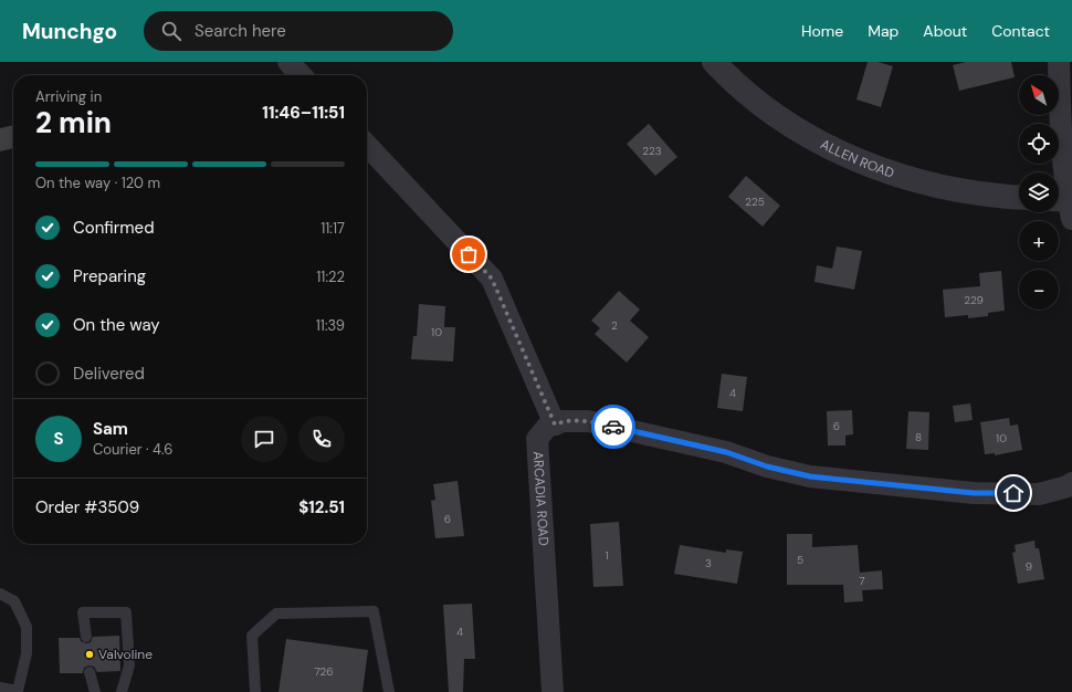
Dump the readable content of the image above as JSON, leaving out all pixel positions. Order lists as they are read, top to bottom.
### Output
{
  "streets": {
    "street": ["ALLEN ROAD", "ARCADIA ROAD"]
  },
  "places": ["Valvoline"],
  "house_numbers": [
    "223",
    "225",
    "229",
    "2",
    "10",
    "4",
    "6",
    "8",
    "10",
    "6",
    "1",
    "5",
    "3",
    "9",
    "7",
    "4",
    "726"
  ],
  "north": "top left",
  "page": {
    "header": "Munchgo",
    "search": "Search here",
    "nav": [
      "Home",
      "Map",
      "About",
      "Contact"
    ],
    "map_buttons": ["+", "−"],
    "heading": ["2 min", "Arriving in", "11:46–11:51"],
    "panel": [
      "Sam",
      "Courier · 4.6",
      "Order #3509",
      "$12.51"
    ],
    "bar": "On the way · 120 m",
    "list": [
      ["Confirmed", "11:17"],
      ["Preparing", "11:22"],
      ["On the way", "11:39"],
      "Delivered"
    ],
    "round": "S"
  }
}
